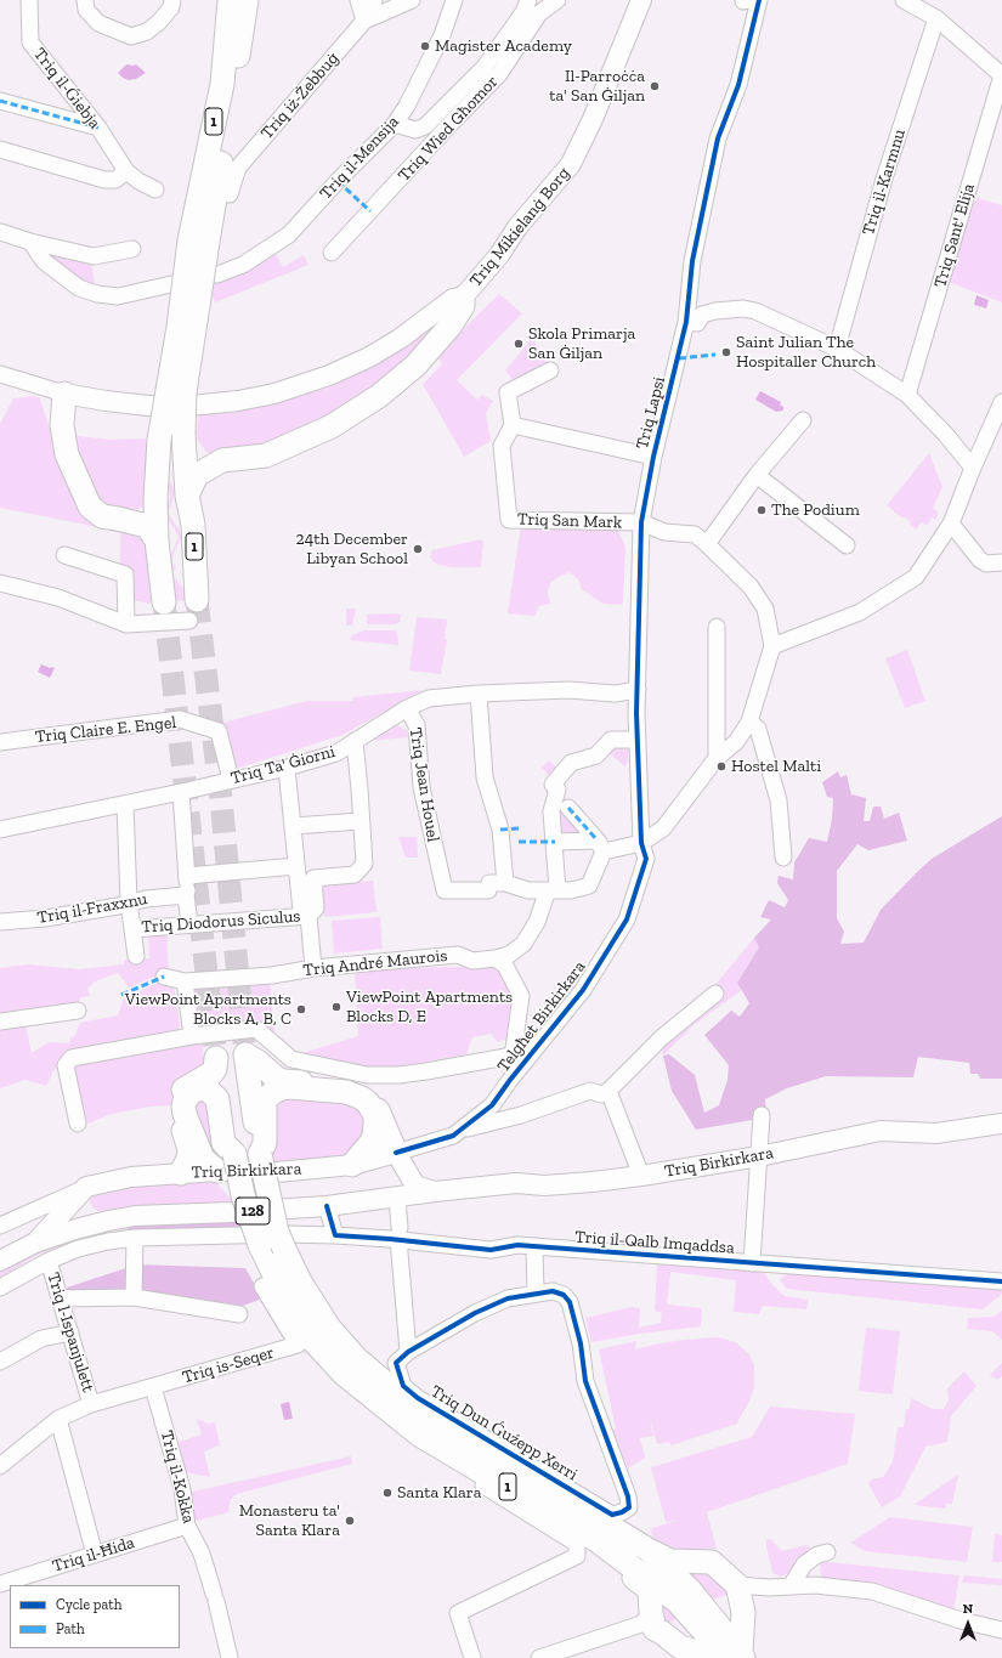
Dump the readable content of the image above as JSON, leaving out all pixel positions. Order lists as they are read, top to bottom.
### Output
{
  "streets": {
    "highway": ["1"],
    "main road": ["Triq Mikielanġ Borg", "Triq Birkirkara", "128"],
    "street": [
      "Triq il-Ǵiebja",
      "Triq iż-Żebbuġ",
      "Triq Wied Għomor",
      "Triq il-Mensija",
      "Triq il-Karmnu",
      "Triq Sant' Elija",
      "Triq Lapsi",
      "Triq San Mark",
      "Triq Claire E. Engel",
      "Triq Ta' Ġiorni",
      "Triq Jean Houel",
      "Triq il-Fraxxnu",
      "Triq Diodorus Siculus",
      "Triq André Maurois",
      "Telgħet Birkirkara",
      "Triq il-Qalb Imqaddsa",
      "Triq l-Ispanjulett",
      "Triq is-Seqer",
      "Triq Dun Ǵuźepp Xerri",
      "Triq il-Kokka",
      "Triq il-Ħida"
    ]
  },
  "crossings": [
    ["1", "Triq Dun Ǵuźepp Xerri"],
    ["Triq Lapsi", "Triq San Mark"],
    ["Triq Lapsi", "Triq Ta' Ġiorni"],
    ["Triq Lapsi", "Telgħet Birkirkara"],
    ["Triq Claire E. Engel", "Triq Ta' Ġiorni"],
    ["Triq Ta' Ġiorni", "Triq Jean Houel"],
    ["Telgħet Birkirkara", "Triq Birkirkara"],
    ["Triq il-Qalb Imqaddsa", "Triq l-Ispanjulett"],
    ["Triq l-Ispanjulett", "Triq is-Seqer"],
    ["Triq is-Seqer", "Triq il-Kokka"],
    ["Triq il-Kokka", "Triq il-Ħida"]
  ],
  "places": [
    "Magister Academy",
    "Il-Parroċċa ta' San Ġiljan",
    "Skola Primarja San Ġiljan",
    "Saint Julian The Hospitaller Church",
    "The Podium",
    "24th December Libyan School",
    "Hostel Malti",
    "ViewPoint Apartments Blocks D, E",
    "ViewPoint Apartments Blocks A, B, C",
    "Santa Klara",
    "Monasteru ta' Santa Klara"
  ],
  "legend": ["Cycle path", "Path"],
  "north": "top"
}
